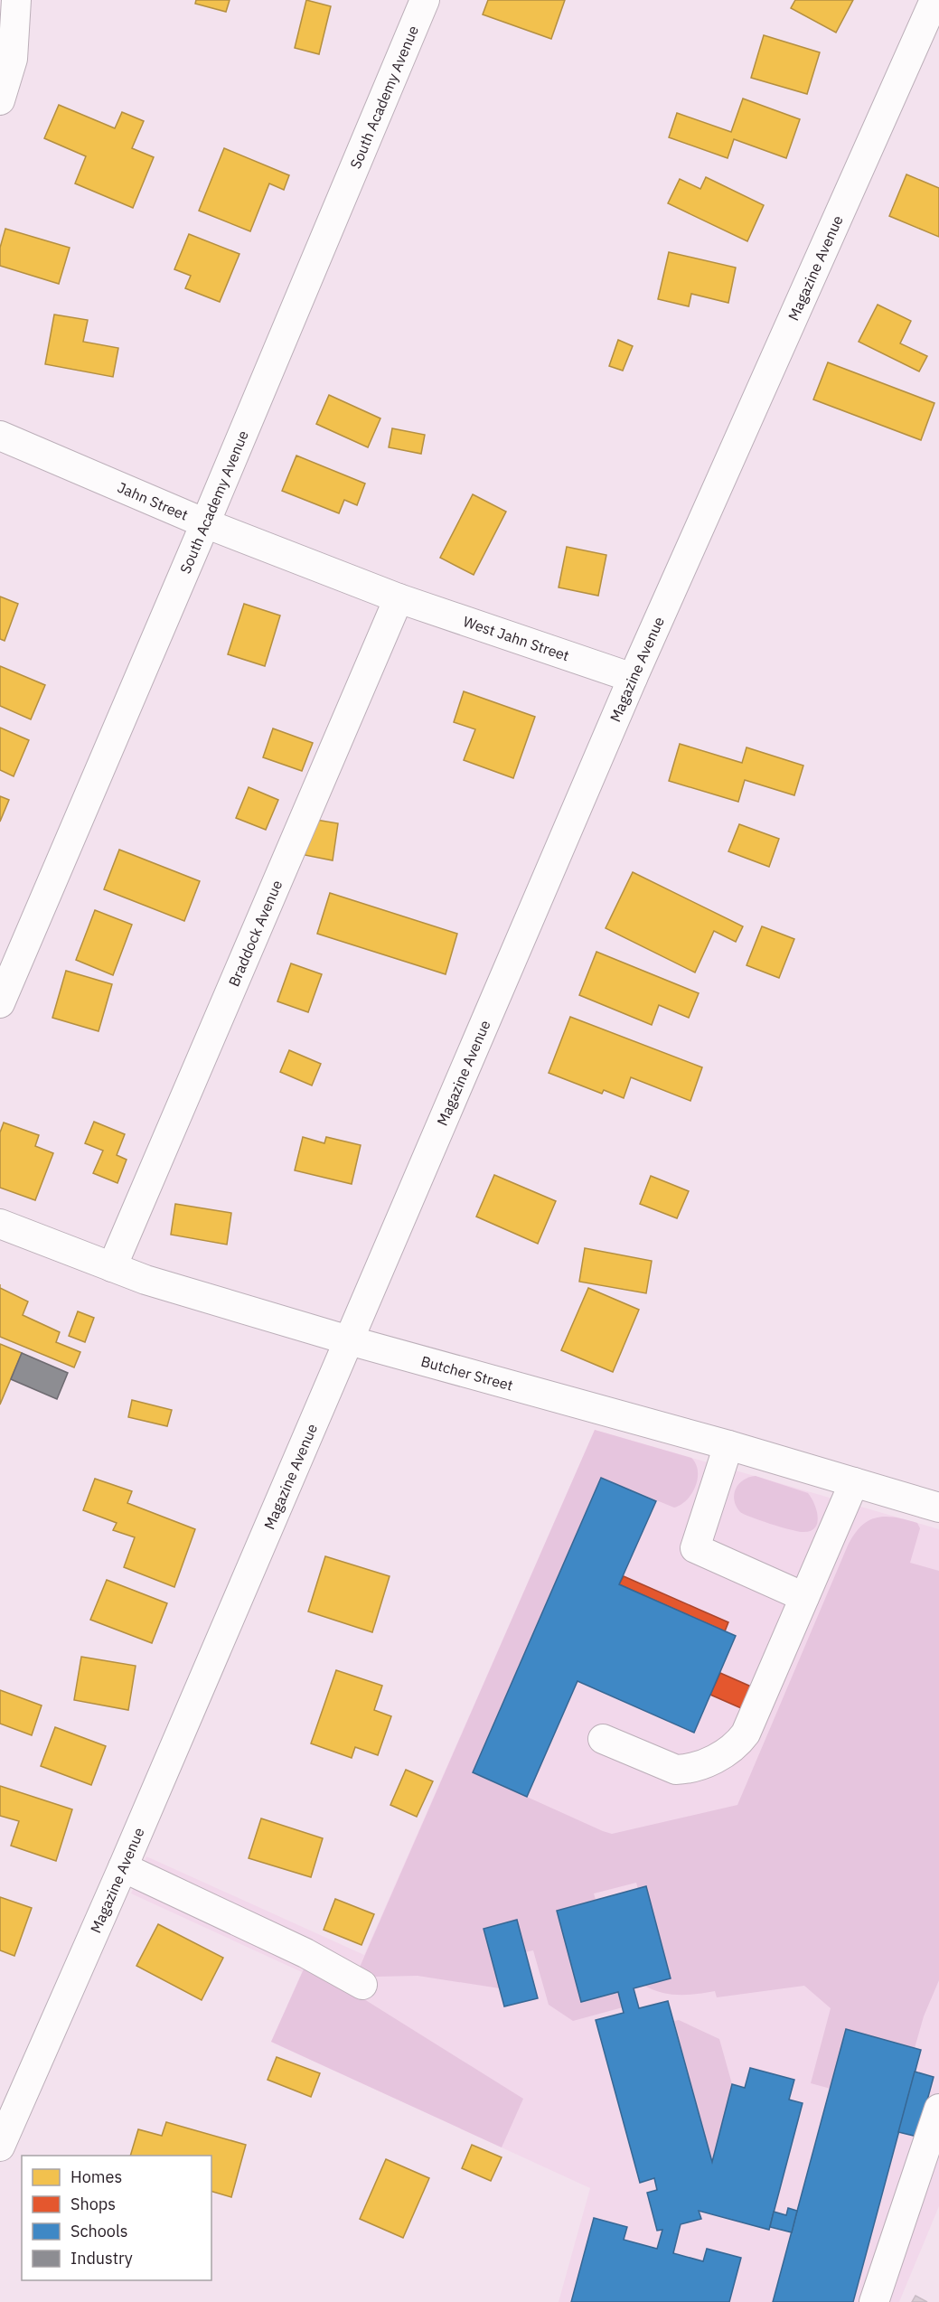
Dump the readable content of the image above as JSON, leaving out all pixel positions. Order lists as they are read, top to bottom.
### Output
{
  "streets": {
    "street": [
      "South Academy Avenue",
      "Magazine Avenue",
      "Jahn Street",
      "West Jahn Street",
      "Braddock Avenue",
      "Butcher Street"
    ]
  },
  "crossings": [
    ["South Academy Avenue", "Jahn Street"],
    ["Magazine Avenue", "West Jahn Street"],
    ["Magazine Avenue", "Butcher Street"],
    ["Jahn Street", "West Jahn Street"],
    ["Jahn Street", "Braddock Avenue"],
    ["West Jahn Street", "Braddock Avenue"],
    ["Braddock Avenue", "Butcher Street"]
  ],
  "legend": [
    "Homes",
    "Shops",
    "Schools",
    "Industry"
  ]
}
